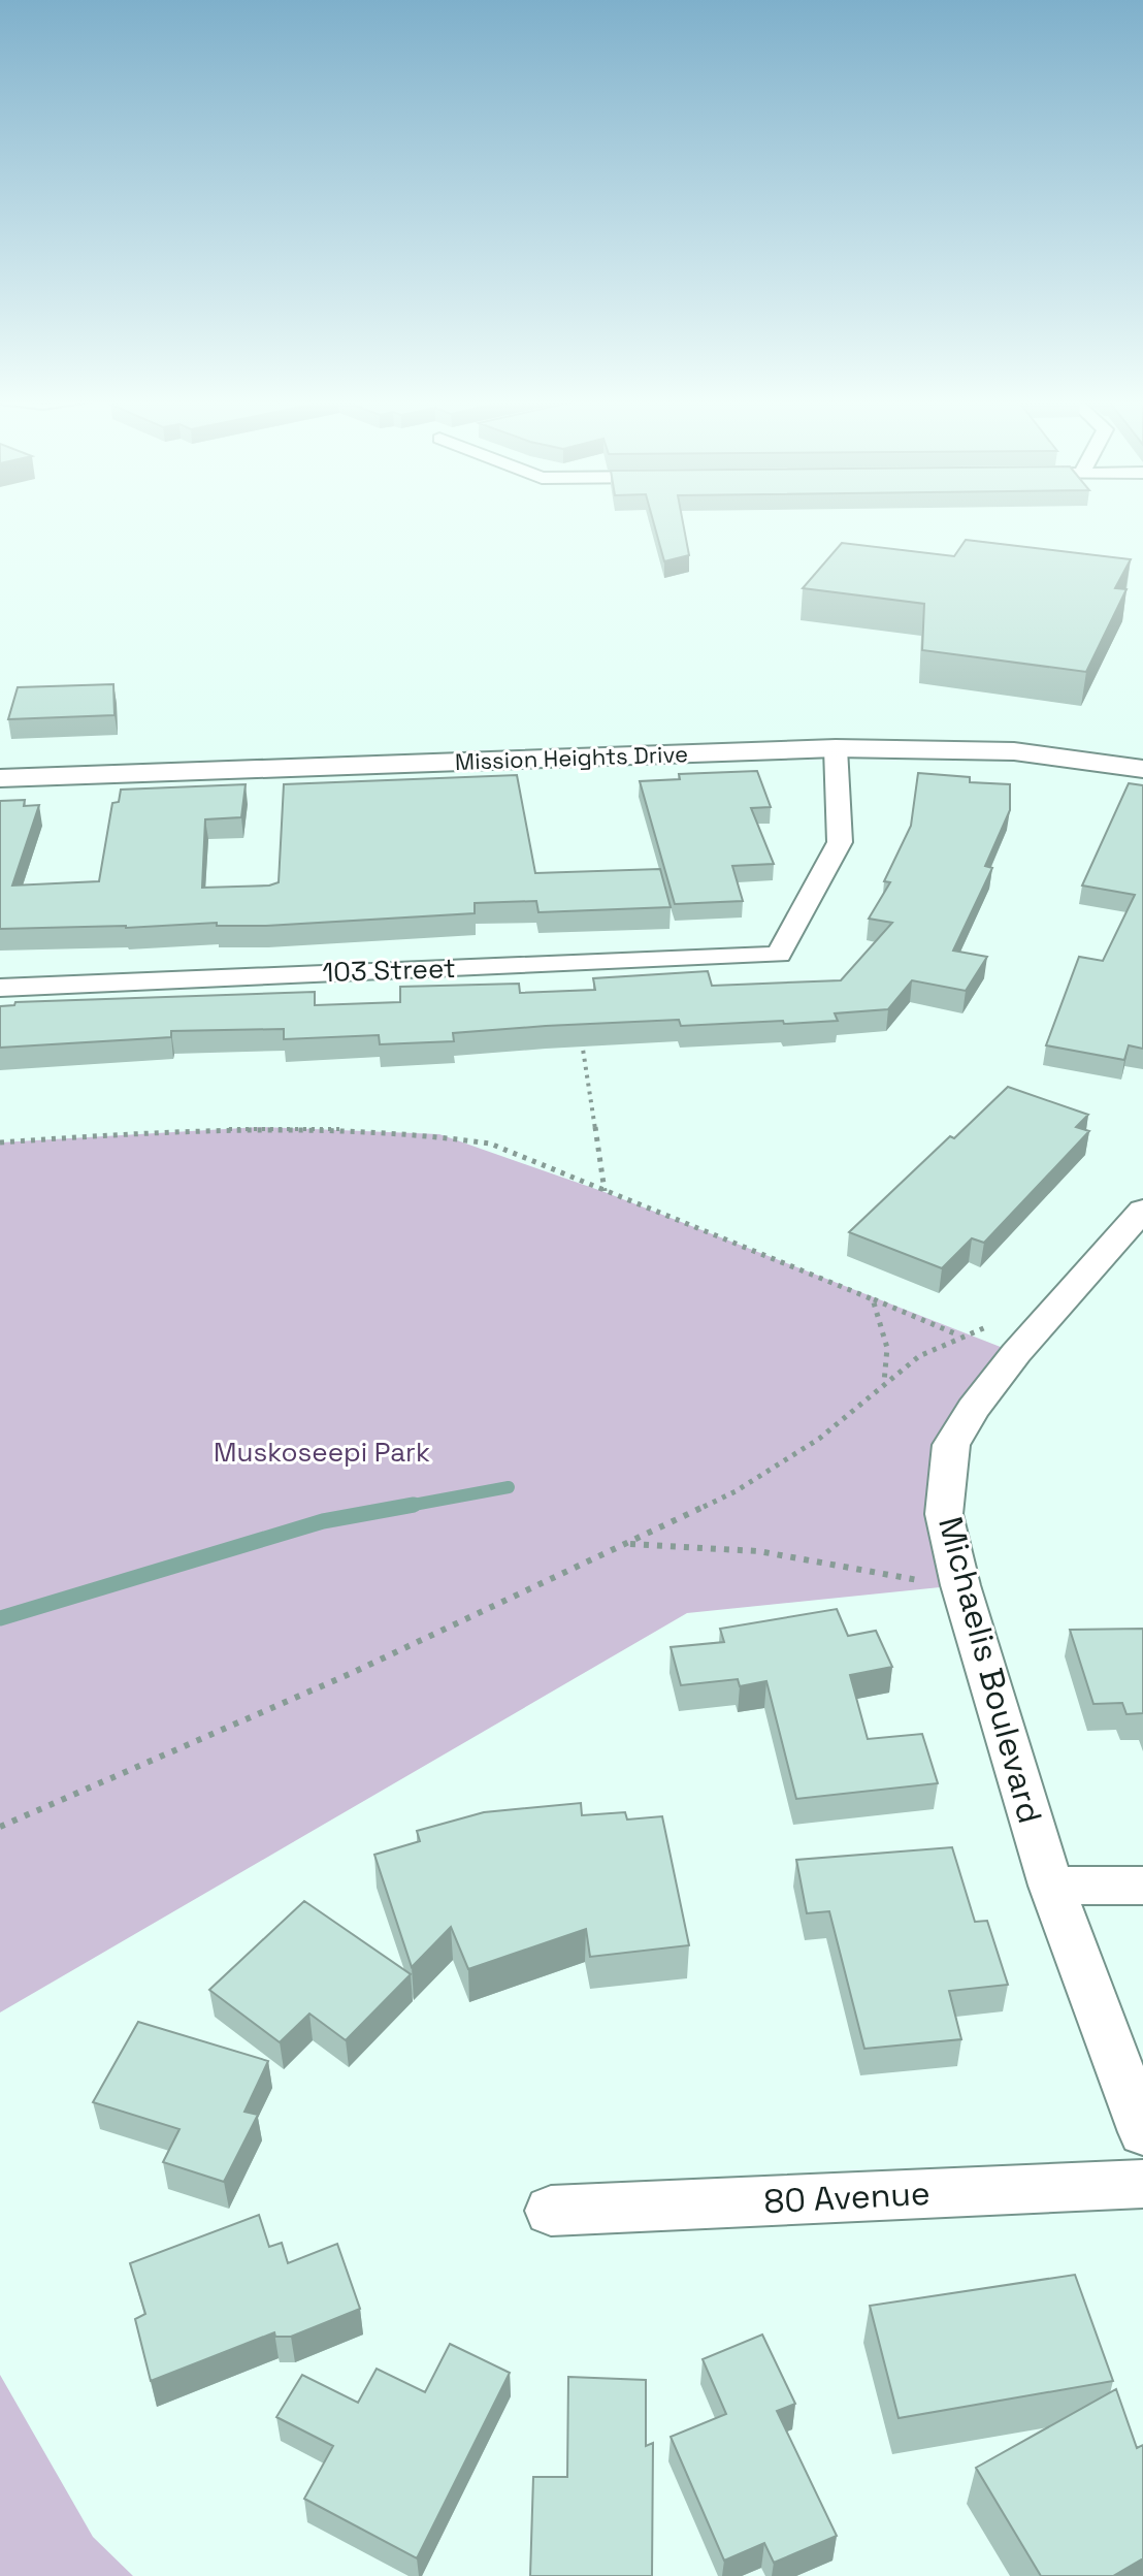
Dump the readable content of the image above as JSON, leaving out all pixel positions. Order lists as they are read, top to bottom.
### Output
{
  "streets": {
    "street": [
      "Mission Heights Drive",
      "103 Street",
      "Michaelis Boulevard",
      "80 Avenue"
    ]
  },
  "crossings": [
    ["Mission Heights Drive", "103 Street"]
  ],
  "parks": ["Muskoseepi Park"]
}
